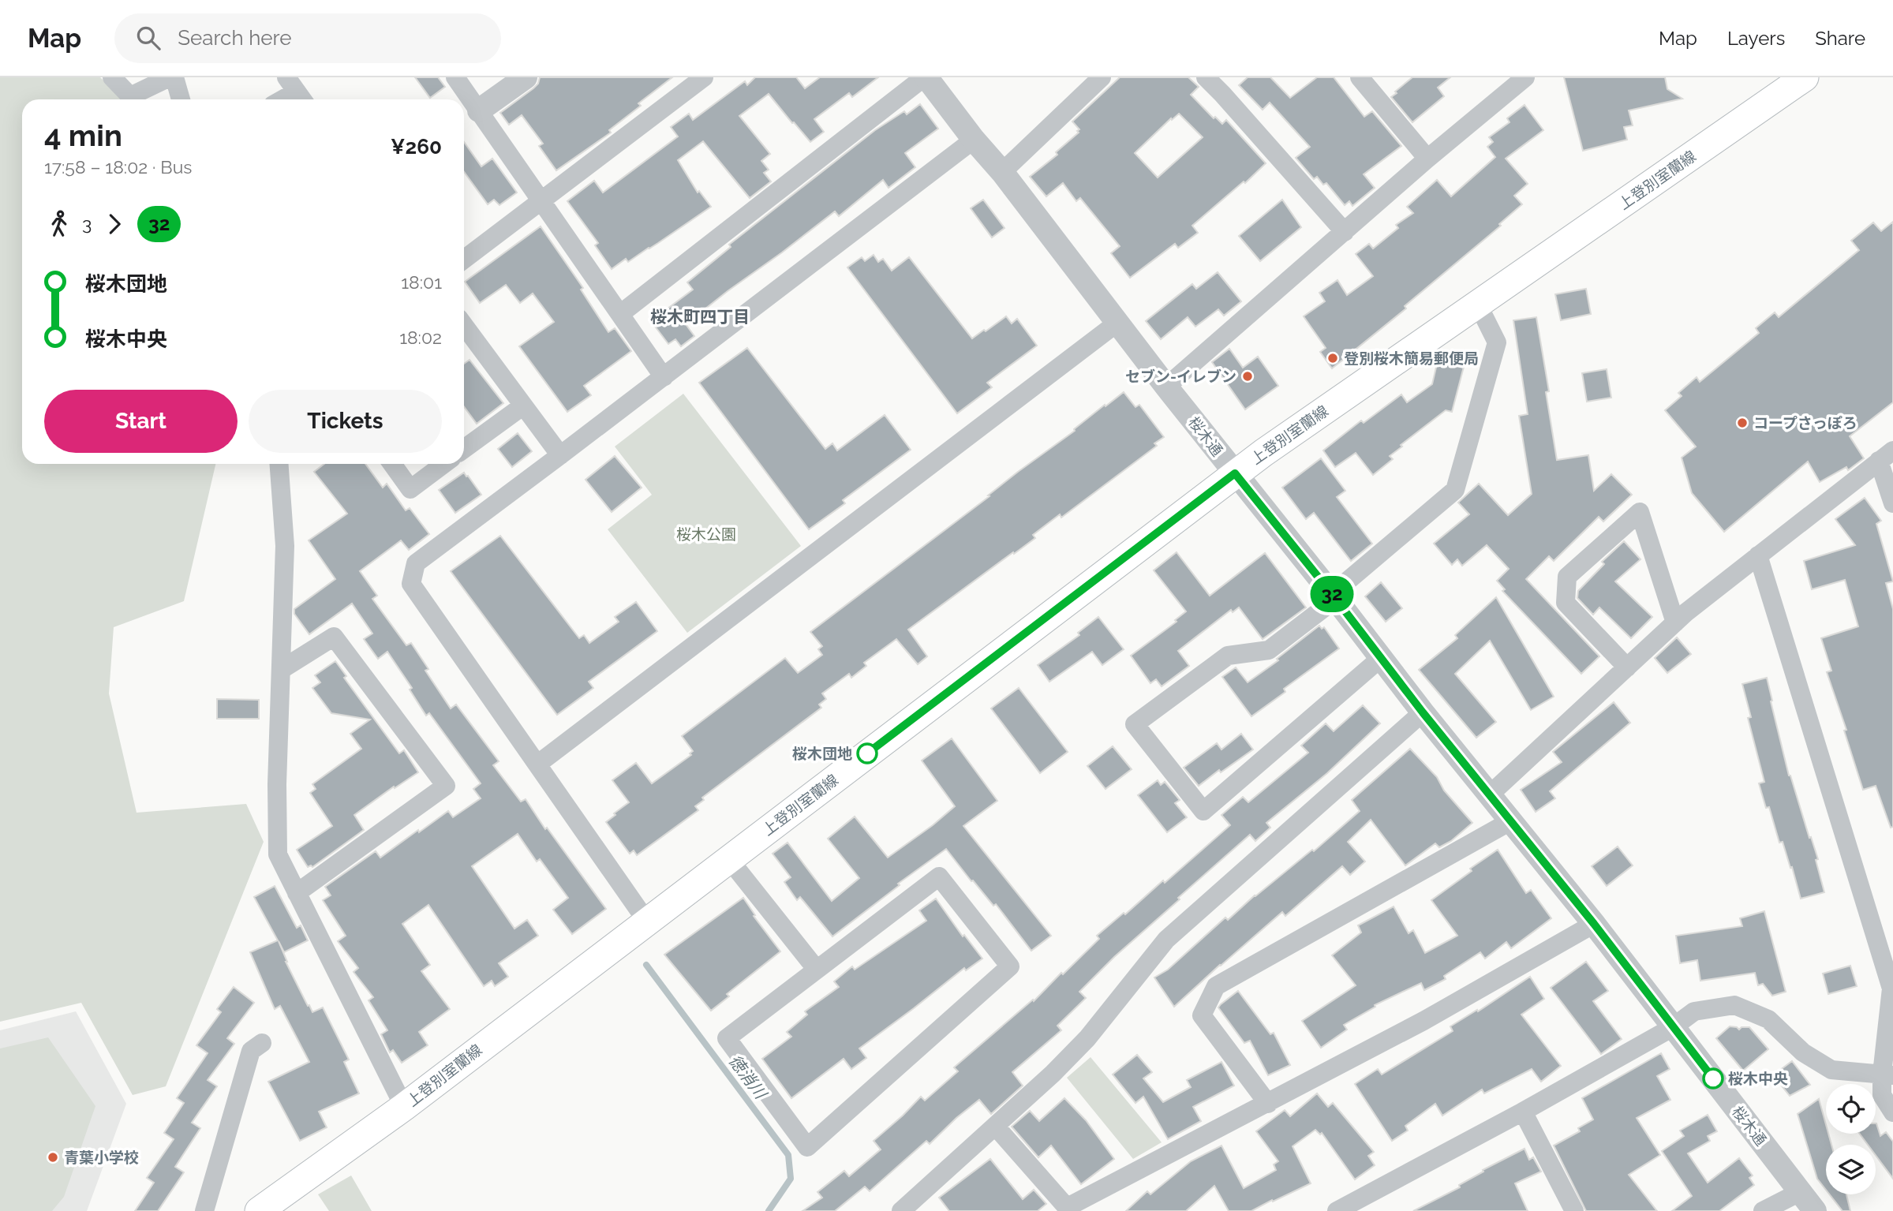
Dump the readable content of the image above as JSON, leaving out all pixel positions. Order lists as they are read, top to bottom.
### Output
{
  "streets": {
    "main road": ["上登別室蘭線"],
    "street": ["桜木通"]
  },
  "crossings": [
    ["上登別室蘭線", "桜木通"]
  ],
  "districts": ["桜木町四丁目"],
  "water": ["徳消川"],
  "parks": ["桜木公園"],
  "places": [
    "登別桜木簡易郵便局",
    "セブン-イレブン",
    "コープさっぽろ",
    "桜木団地",
    "桜木中央",
    "青葉小学校"
  ],
  "lines": ["bus line 32"],
  "page": {
    "header": "Map",
    "search": "Search here",
    "nav": ["Map", "Layers", "Share"],
    "on_map": "32",
    "heading": ["4 min", "17:58 – 18:02 · Bus", "¥260"],
    "legs": ["3", "32"],
    "list": [
      {
        "name": "桜木団地",
        "value": "18:01"
      },
      {
        "name": "桜木中央",
        "value": "18:02"
      }
    ],
    "buttons": ["Start", "Tickets"]
  }
}
